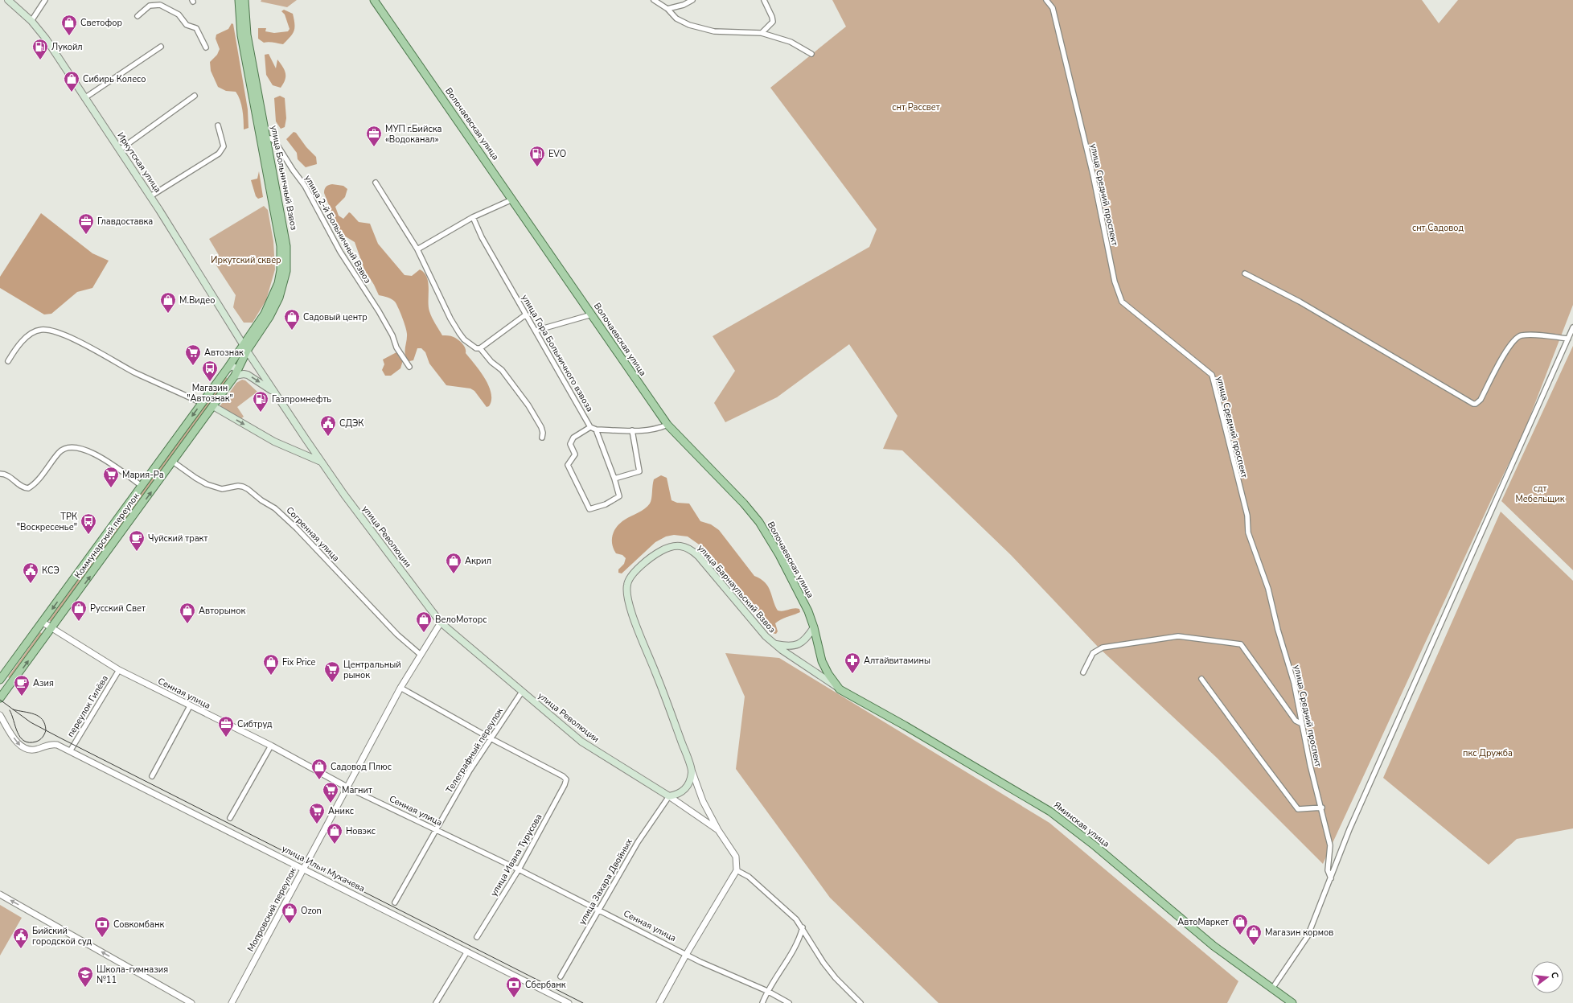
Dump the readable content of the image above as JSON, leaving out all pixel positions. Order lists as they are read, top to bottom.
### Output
{
  "streets": {
    "main road": [
      "Волочаевская улица",
      "Иркутская улица",
      "улица Больничный Взвоз",
      "Коммунарский переулок",
      "улица Революции",
      "улица Барнаульский Взвоз",
      "Яминская улица"
    ],
    "street": [
      "улица Средний проспект",
      "улица 2-й Больничный Взвоз",
      "улица Гора Больничного взвоза",
      "Согренная улица",
      "Сенная улица",
      "переулок Гилёва",
      "Телеграфный переулок",
      "улица Ивана Турусова",
      "улица Ильи Мухачева",
      "улица Захара Двойных",
      "Мопровский переулок"
    ]
  },
  "crossings": [
    ["Волочаевская улица", "улица Барнаульский Взвоз"],
    ["Волочаевская улица", "Яминская улица"],
    ["Иркутская улица", "улица Больничный Взвоз"],
    ["Иркутская улица", "Коммунарский переулок"],
    ["Иркутская улица", "улица Революции"],
    ["улица Больничный Взвоз", "улица 2-й Больничный Взвоз"],
    ["улица Больничный Взвоз", "Коммунарский переулок"],
    ["улица Больничный Взвоз", "улица Революции"],
    ["Согренная улица", "Коммунарский переулок"],
    ["Согренная улица", "Мопровский переулок"],
    ["Коммунарский переулок", "улица Революции"],
    ["Коммунарский переулок", "Сенная улица"],
    ["улица Революции", "улица Барнаульский Взвоз"],
    ["улица Революции", "Телеграфный переулок"],
    ["улица Революции", "улица Захара Двойных"],
    ["улица Революции", "Мопровский переулок"],
    ["улица Барнаульский Взвоз", "Яминская улица"],
    ["Сенная улица", "переулок Гилёва"],
    ["Сенная улица", "Телеграфный переулок"],
    ["Сенная улица", "улица Ивана Турусова"],
    ["Сенная улица", "улица Захара Двойных"],
    ["Сенная улица", "Мопровский переулок"],
    ["переулок Гилёва", "улица Ильи Мухачева"],
    ["Телеграфный переулок", "улица Ивана Турусова"],
    ["улица Ильи Мухачева", "Мопровский переулок"]
  ],
  "parks": [
    "снт Рассвет",
    "снт Садовод",
    "Иркутский сквер",
    "сдт Мебельщик",
    "пкс Дружба"
  ],
  "places": {
    "shop": [
      "Светофор",
      "Сибирь Колесо",
      "М.Видео",
      "Садовый центр",
      "Акрил",
      "Русский Свет",
      "Авторынок",
      "ВелоМоторс",
      "Fix Price",
      "Садовод Плюс",
      "Новэкс",
      "Ozon",
      "АвтоМаркет",
      "Магазин кормов"
    ],
    "fuel station": ["Лукойл", "EVO", "Газпромнефть"],
    "office": ["МУП г.Бийска «Водоканал»", "Главдоставка", "Сибтруд"],
    "supermarket": [
      "Автознак",
      "Мария-Ра",
      "Центральный рынок",
      "Магнит",
      "Аникс"
    ],
    "bus stop": ["Магазин \"Автознак\"", "ТРК \"Воскресенье\""],
    "public building": ["СДЭК", "КСЭ", "Бийский городской суд"],
    "cafe": ["Чуйский тракт", "Азия"],
    "pharmacy": ["Алтайвитамины"],
    "bank": ["Совкомбанк", "Сбербанк"],
    "school or university": ["Школа-гимназия №11"]
  },
  "north": "right"
}
